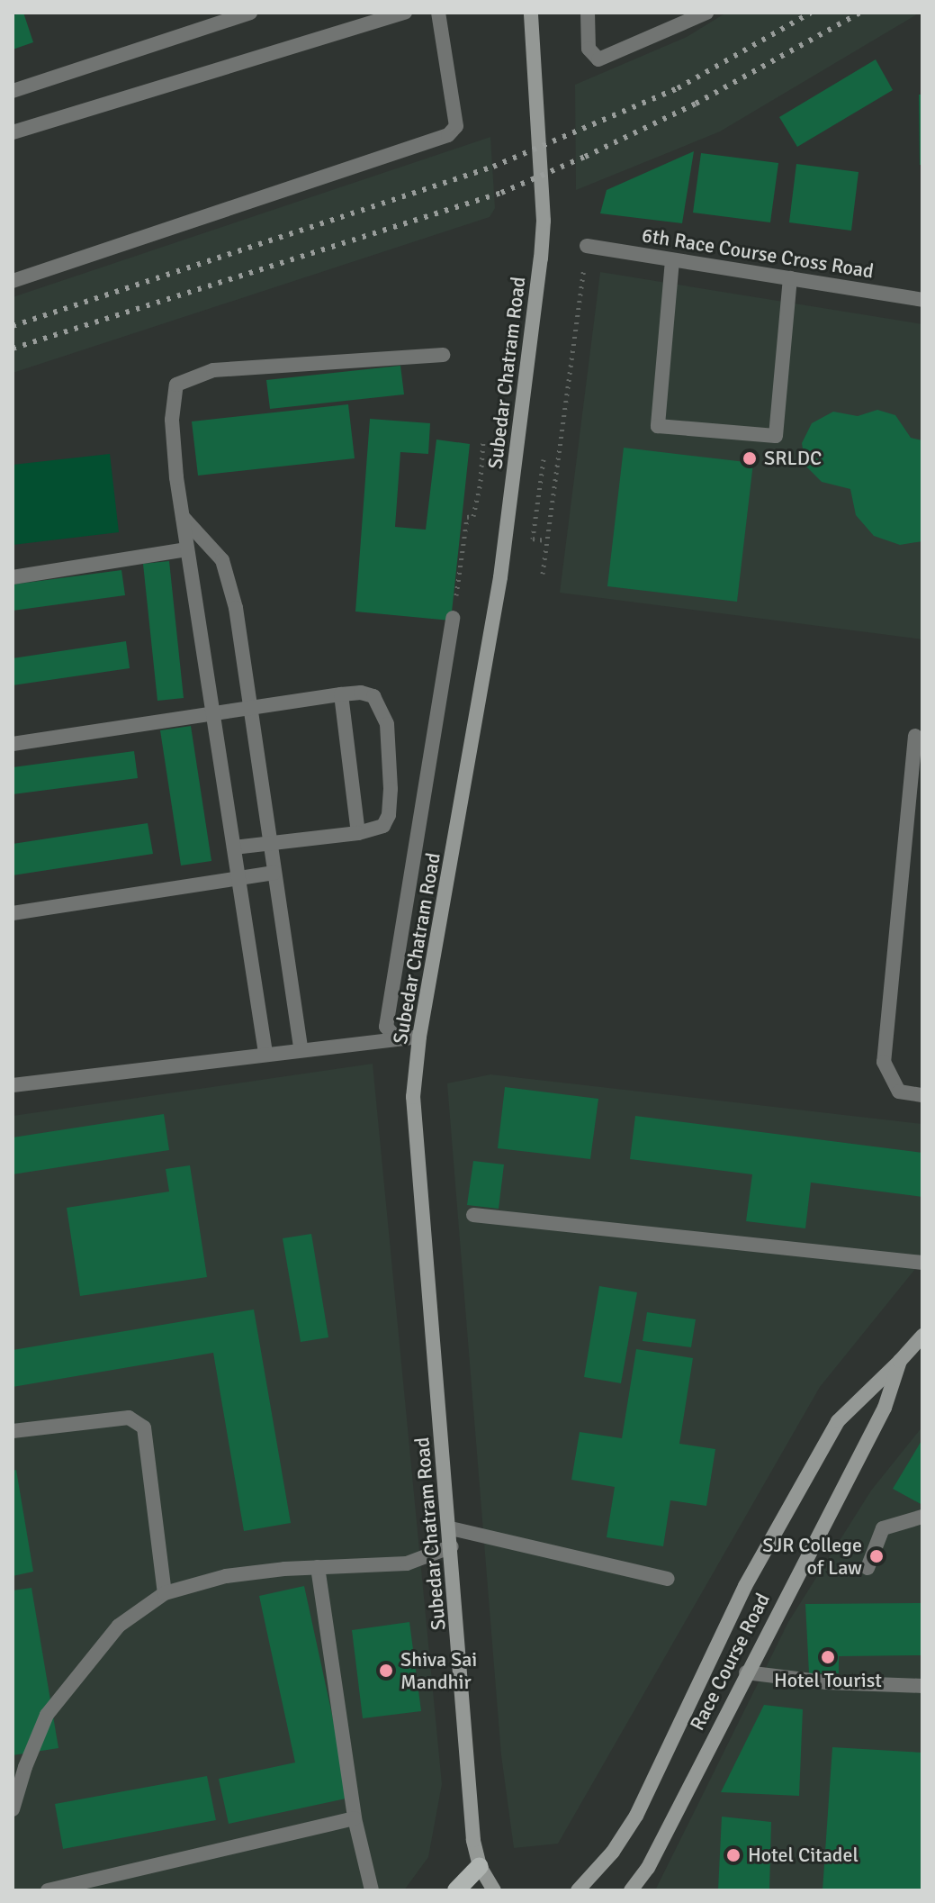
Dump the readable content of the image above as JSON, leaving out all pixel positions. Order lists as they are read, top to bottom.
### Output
{
  "streets": {
    "main road": ["Subedar Chatram Road", "Race Course Road"],
    "street": ["6th Race Course Cross Road"]
  },
  "places": [
    "SRLDC",
    "SJR College of Law",
    "Hotel Tourist",
    "Shiva Sai Mandhir",
    "Hotel Citadel"
  ]
}
